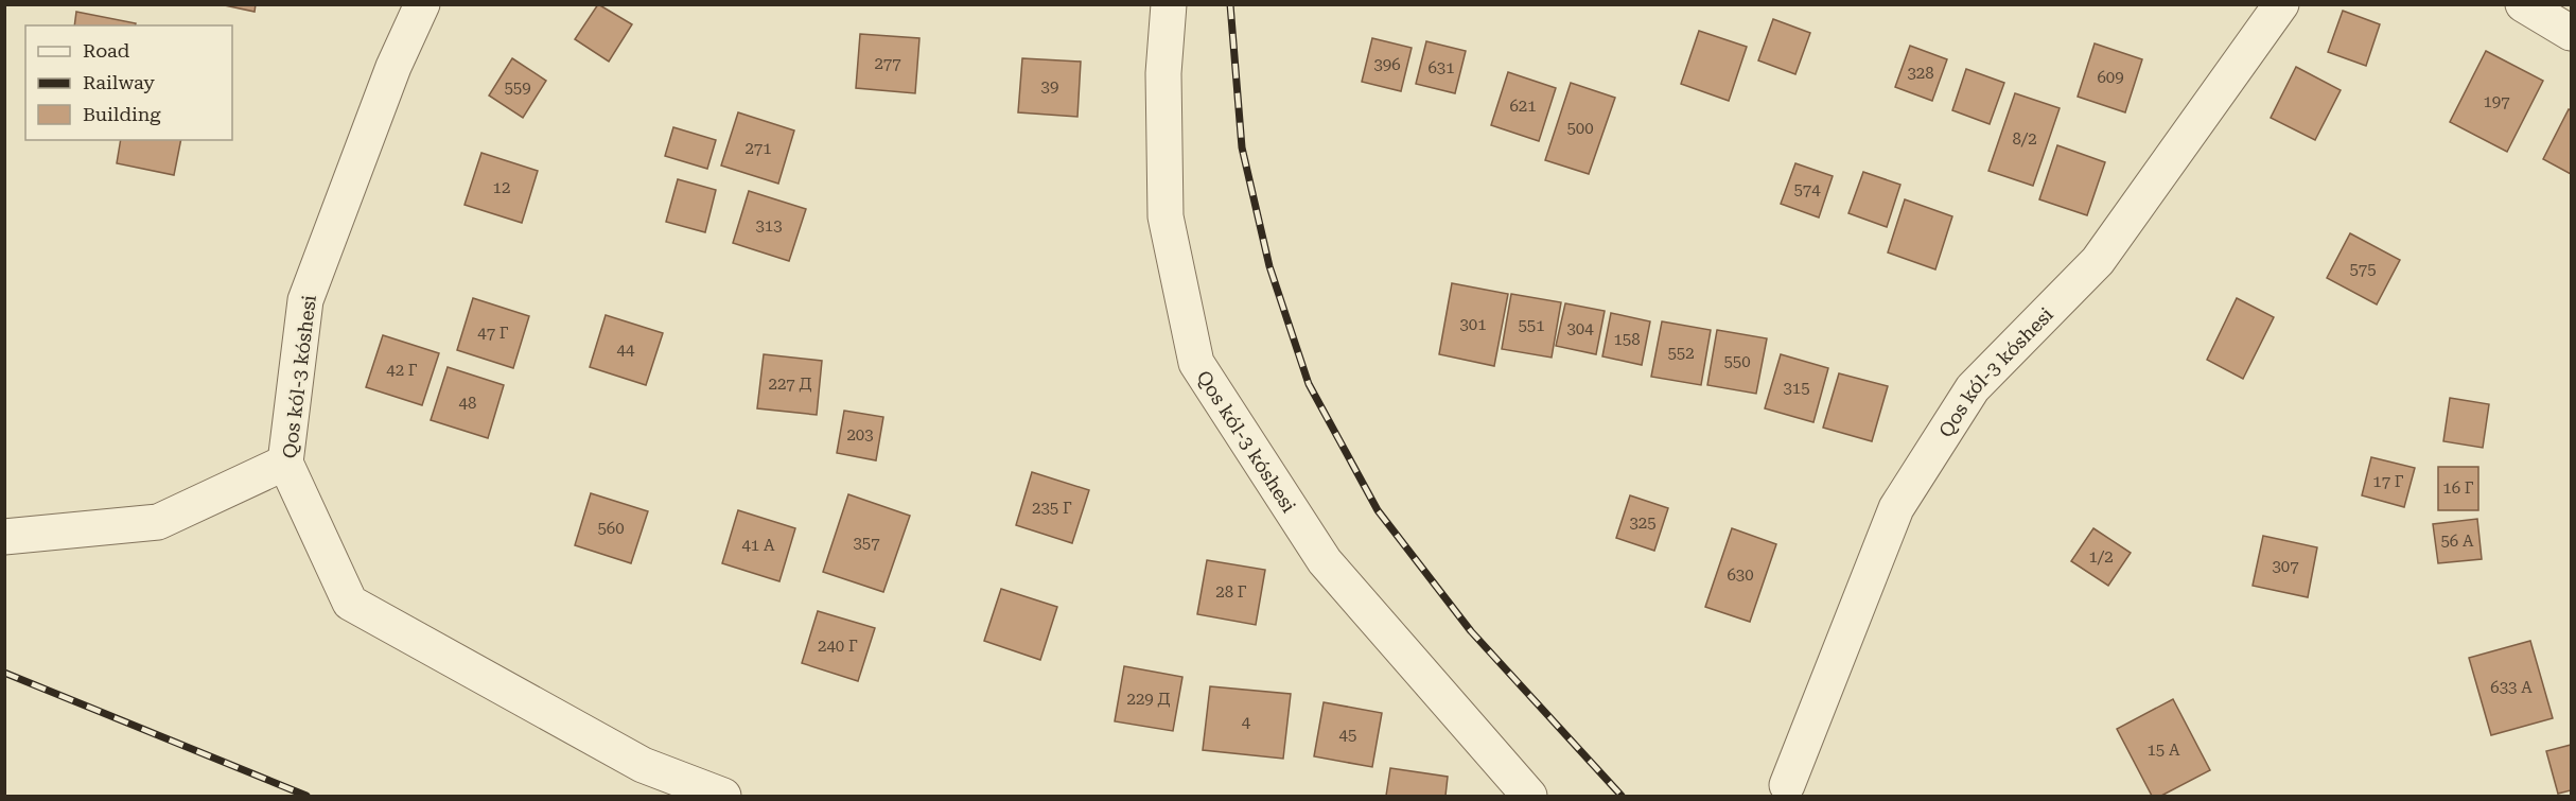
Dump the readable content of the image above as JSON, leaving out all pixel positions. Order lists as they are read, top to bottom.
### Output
{
  "streets": {
    "street": ["Qos kól-3 kóshesi"]
  },
  "house_numbers": [
    "277",
    "396",
    "631",
    "328",
    "609",
    "39",
    "559",
    "197",
    "621",
    "500",
    "8/2",
    "271",
    "12",
    "574",
    "313",
    "575",
    "301",
    "551",
    "304",
    "47 Г",
    "158",
    "44",
    "552",
    "550",
    "42 Г",
    "227 Д",
    "315",
    "48",
    "203",
    "17 Г",
    "16 Г",
    "235 Г",
    "325",
    "560",
    "56 А",
    "357",
    "41 А",
    "1/2",
    "307",
    "630",
    "28 Г",
    "240 Г",
    "633 А",
    "229 Д",
    "4",
    "45",
    "15 А"
  ],
  "legend": ["Road", "Railway", "Building"]
}
